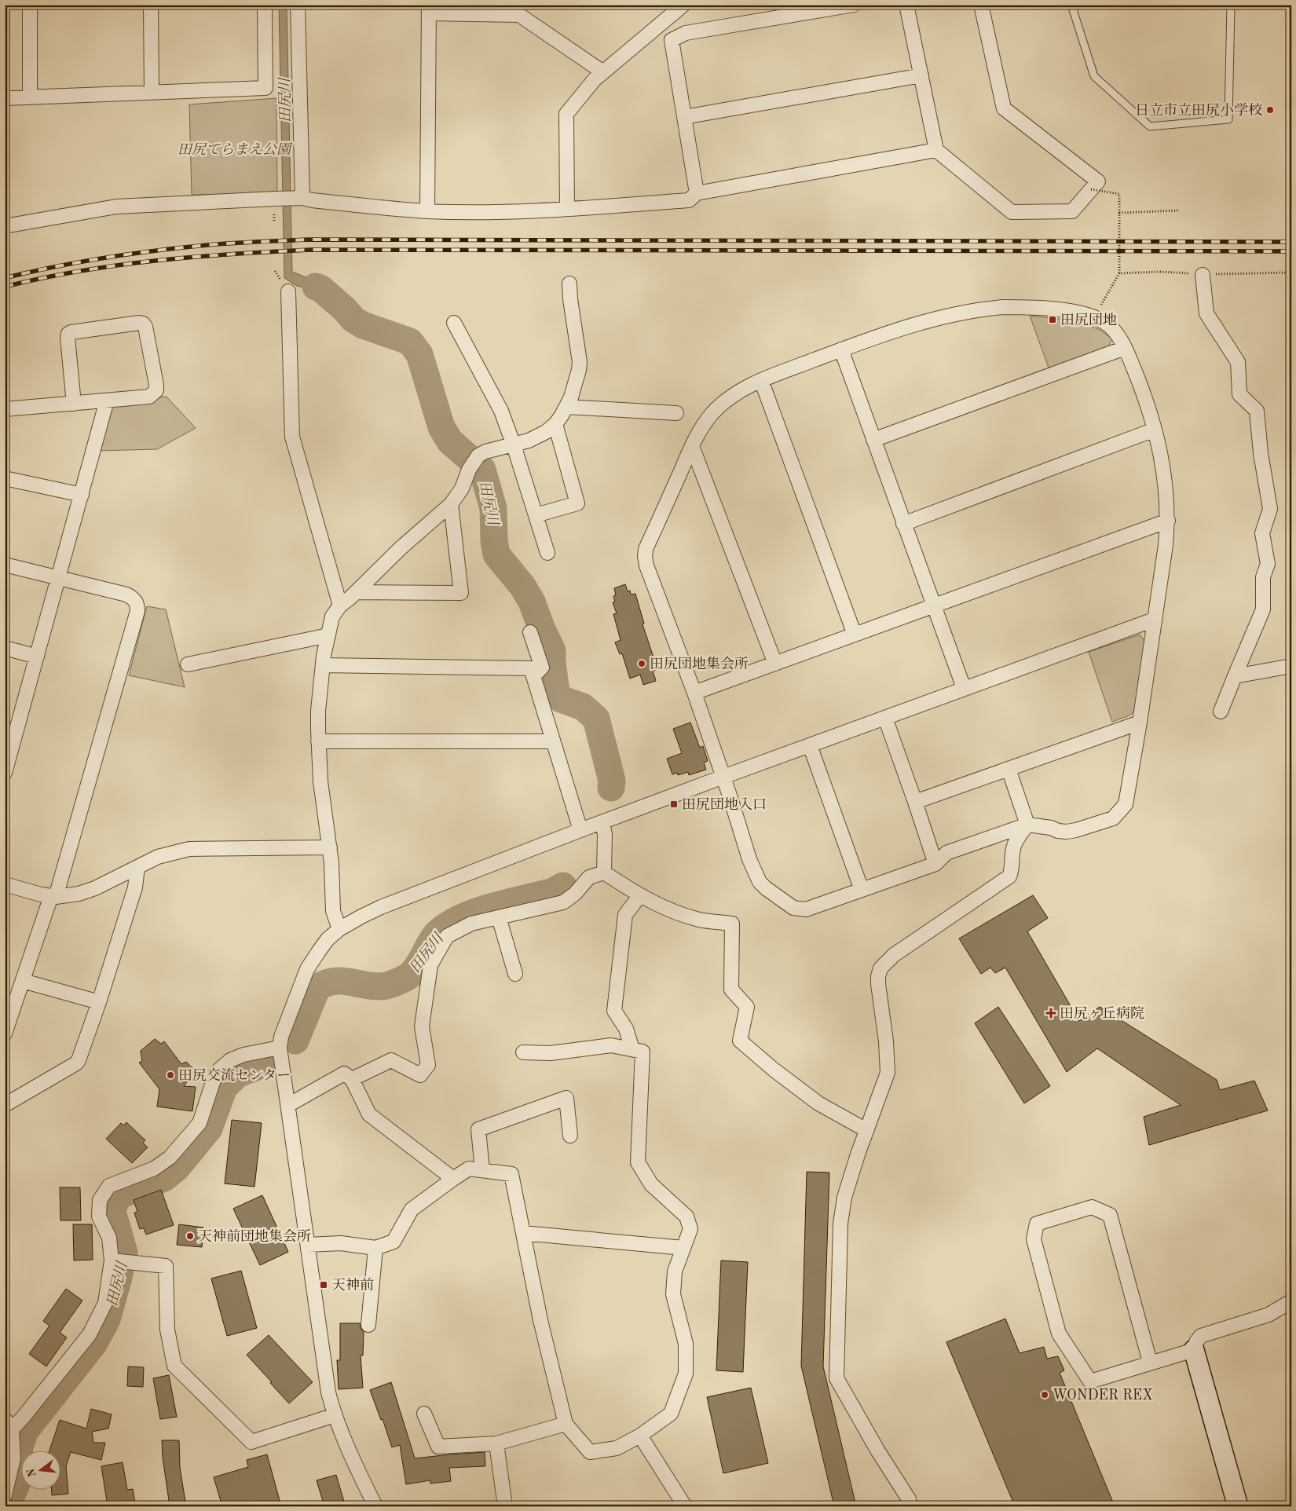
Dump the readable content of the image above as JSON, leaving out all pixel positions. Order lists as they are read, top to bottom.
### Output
{
  "water": ["田尻川"],
  "parks": ["田尻てらまえ公園"],
  "places": {
    "other": [
      "日立市立田尻小学校",
      "田尻団地集会所",
      "田尻交流センター",
      "天神前団地集会所",
      "WONDER REX"
    ],
    "transit": ["田尻団地", "田尻団地入口", "天神前"],
    "health": ["田尻ヶ丘病院"]
  },
  "north": "left"
}
